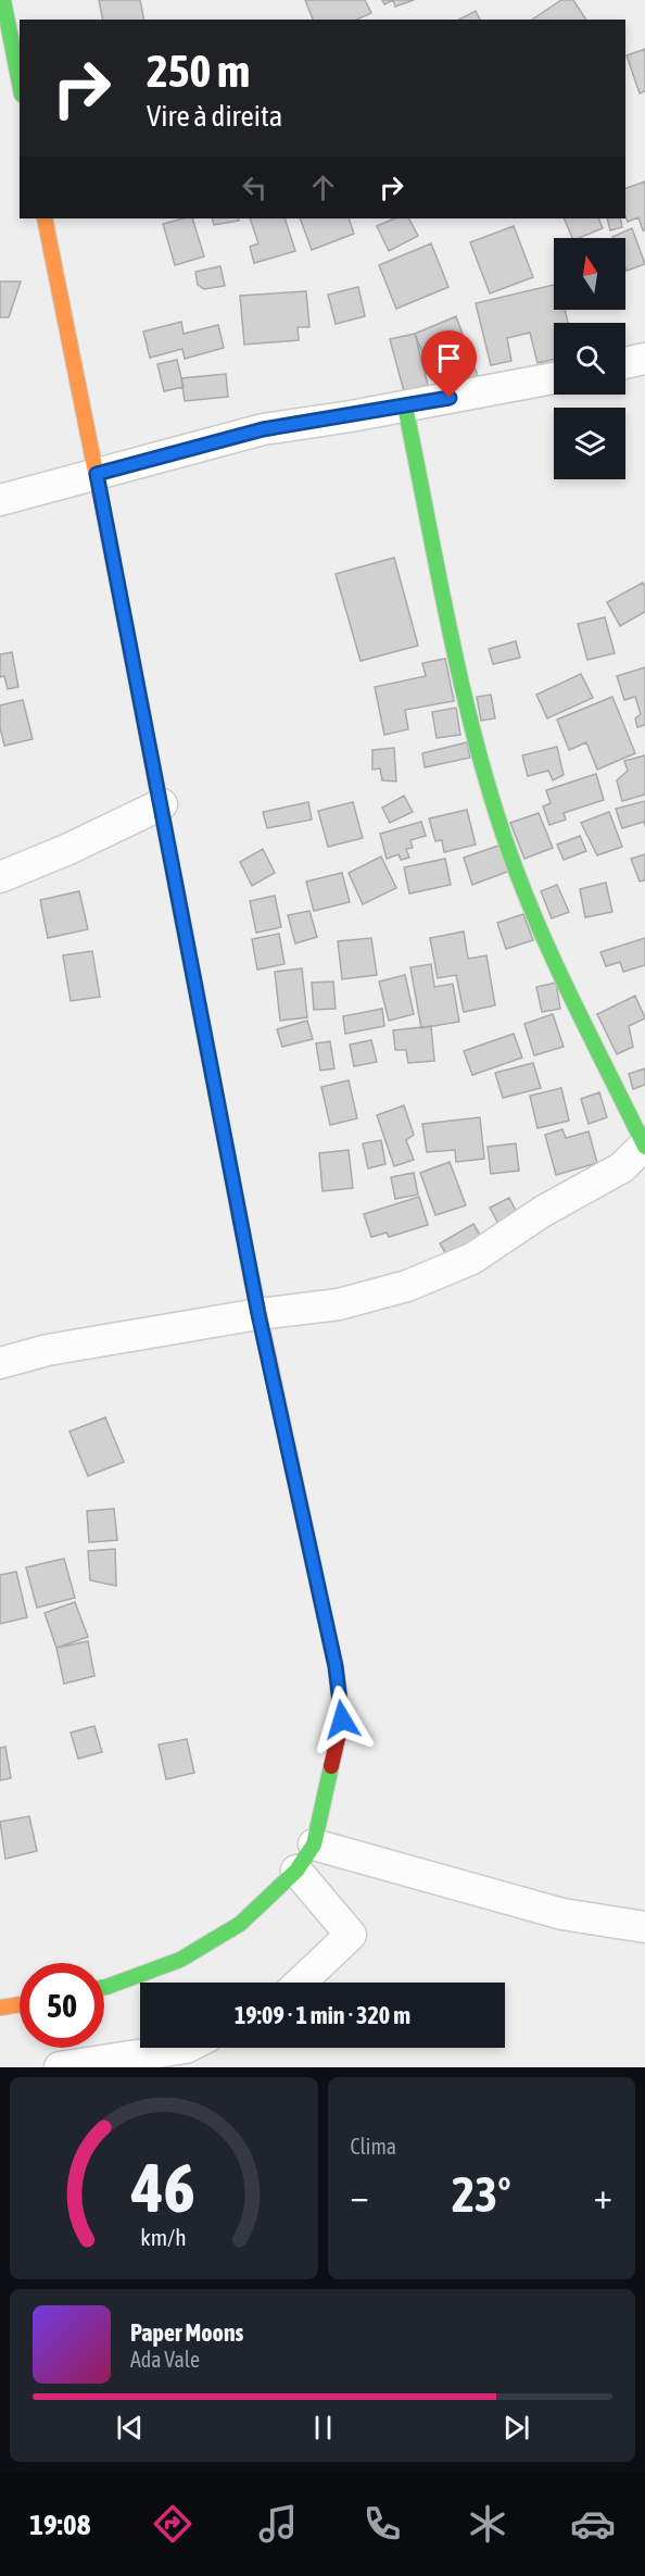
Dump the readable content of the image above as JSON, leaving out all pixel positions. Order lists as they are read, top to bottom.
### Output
{
  "north": "top",
  "page": {
    "turn": ["250 m", "Vire à direita"],
    "limit": "50",
    "trip": "19:09 · 1 min · 320 m",
    "tile": "Clima",
    "heat": ["−", "23°", "+"],
    "song": ["Paper Moons", "Ada Vale"],
    "tabs": "19:08",
    "gauge": ["46", "km/h"]
  }
}
